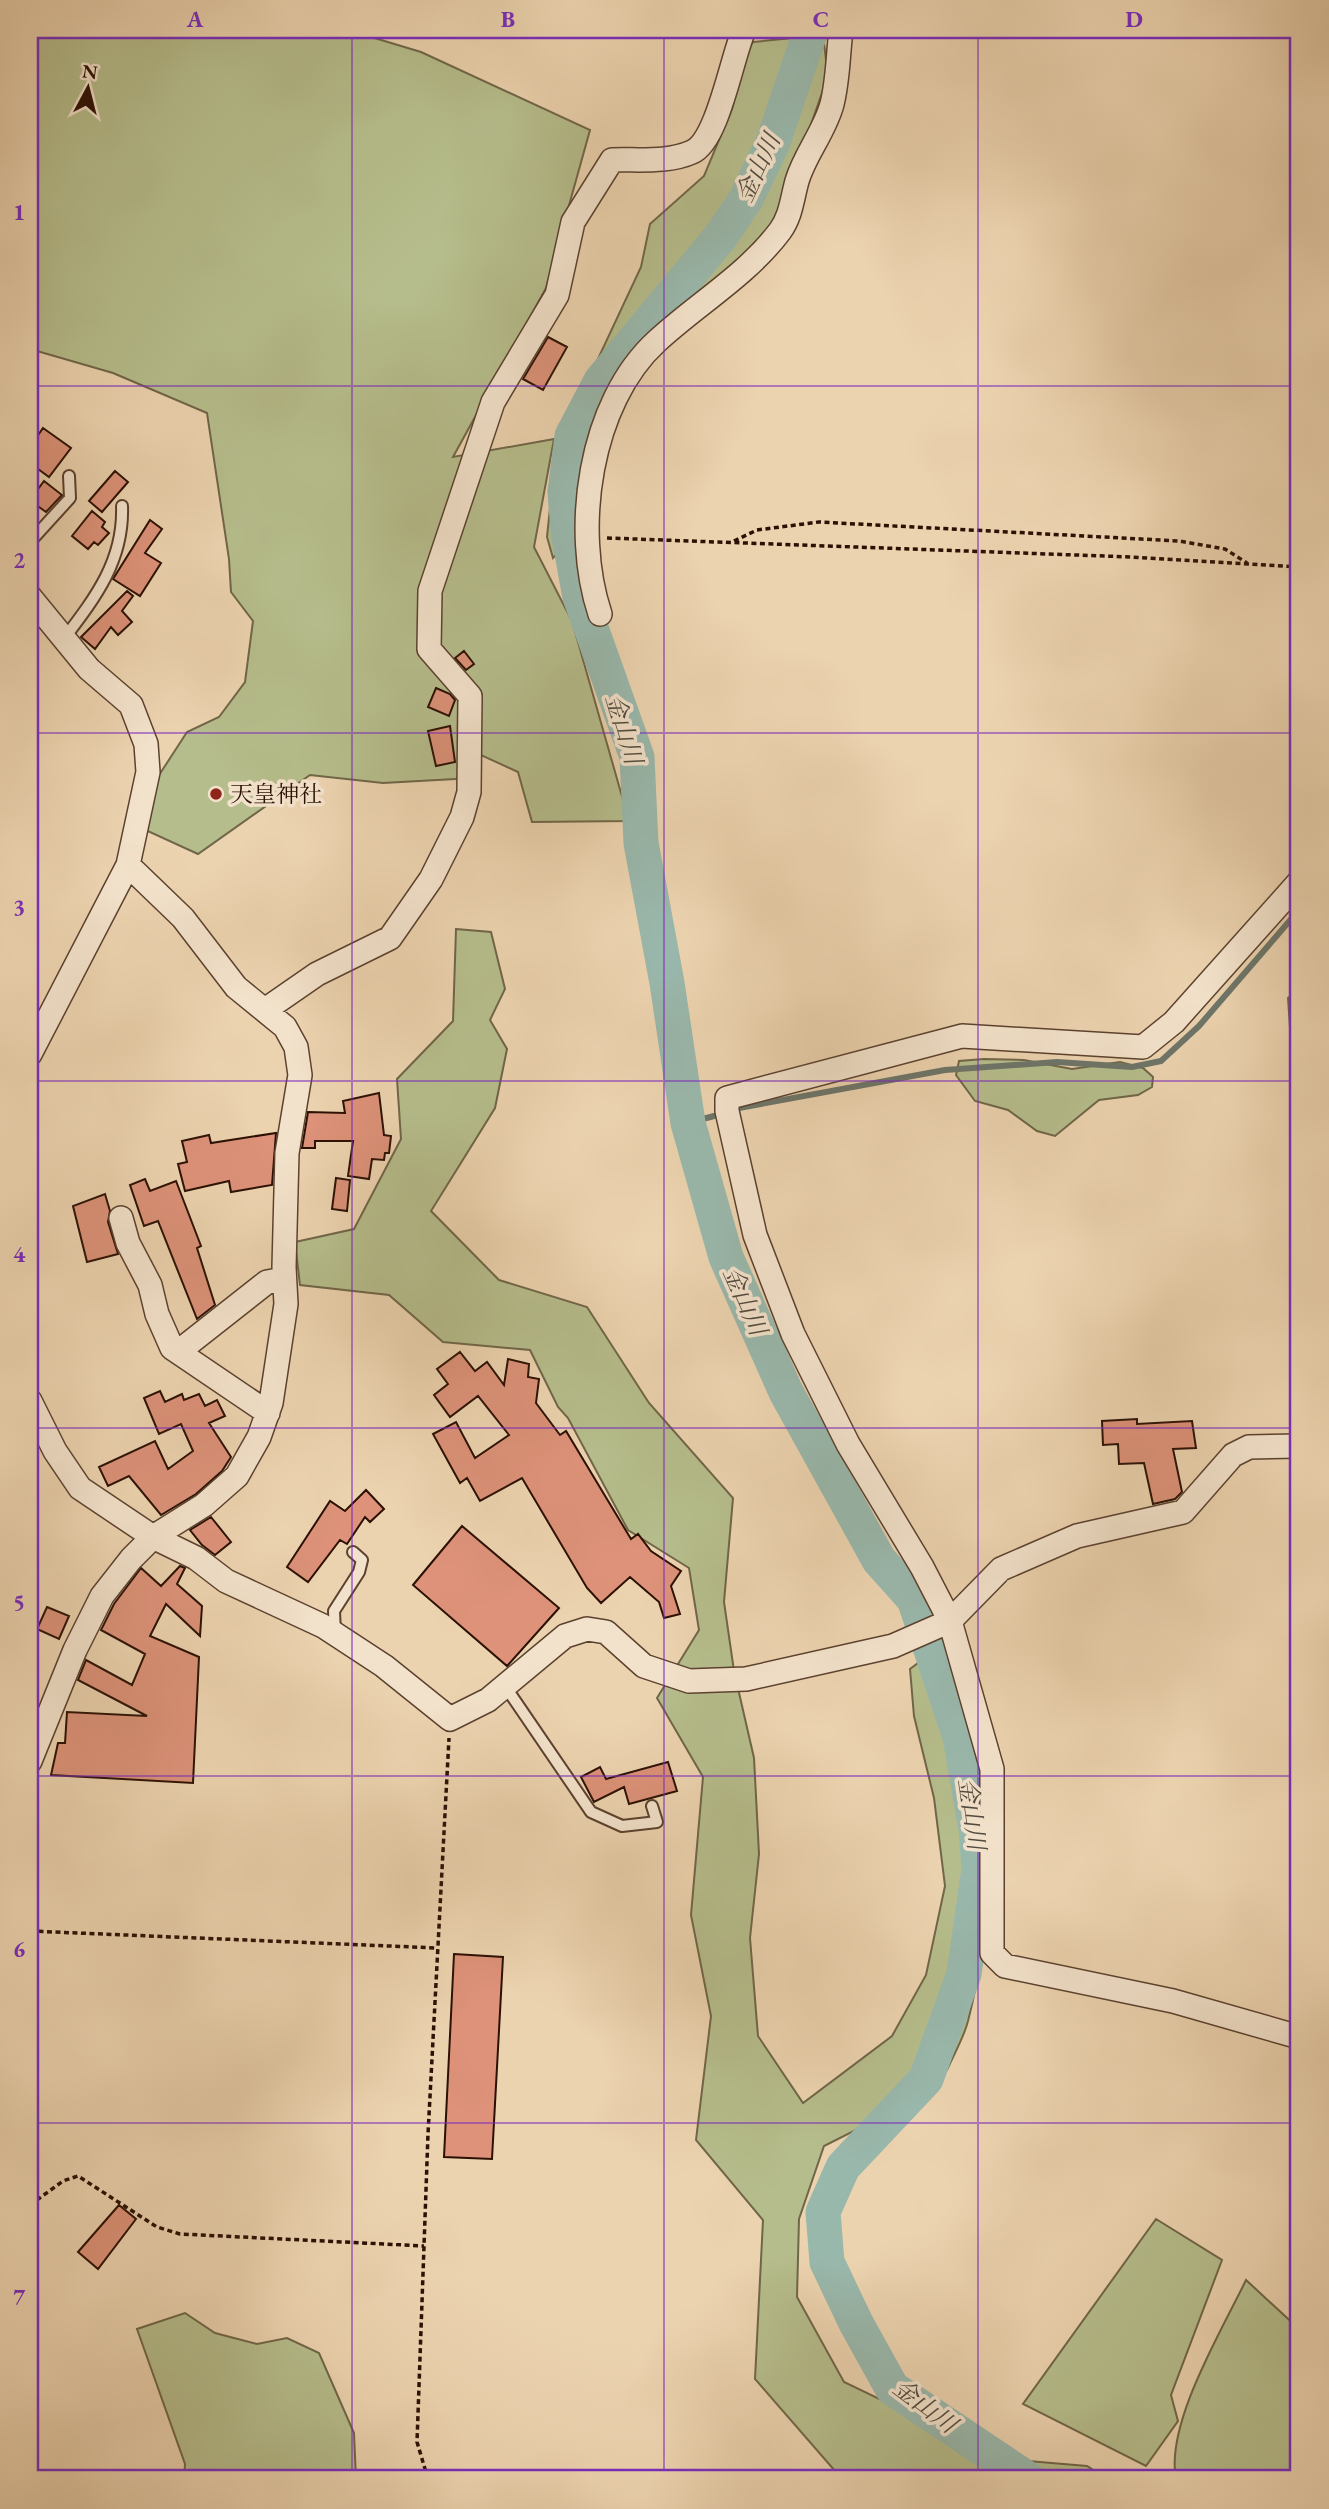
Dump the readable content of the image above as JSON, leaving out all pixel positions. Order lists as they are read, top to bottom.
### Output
{
  "water": ["金山川"],
  "places": ["天皇神社"],
  "north": "top",
  "grid": {
    "columns": [
      "A",
      "B",
      "C",
      "D"
    ],
    "rows": [
      "1",
      "2",
      "3",
      "4",
      "5",
      "6",
      "7"
    ]
  }
}
